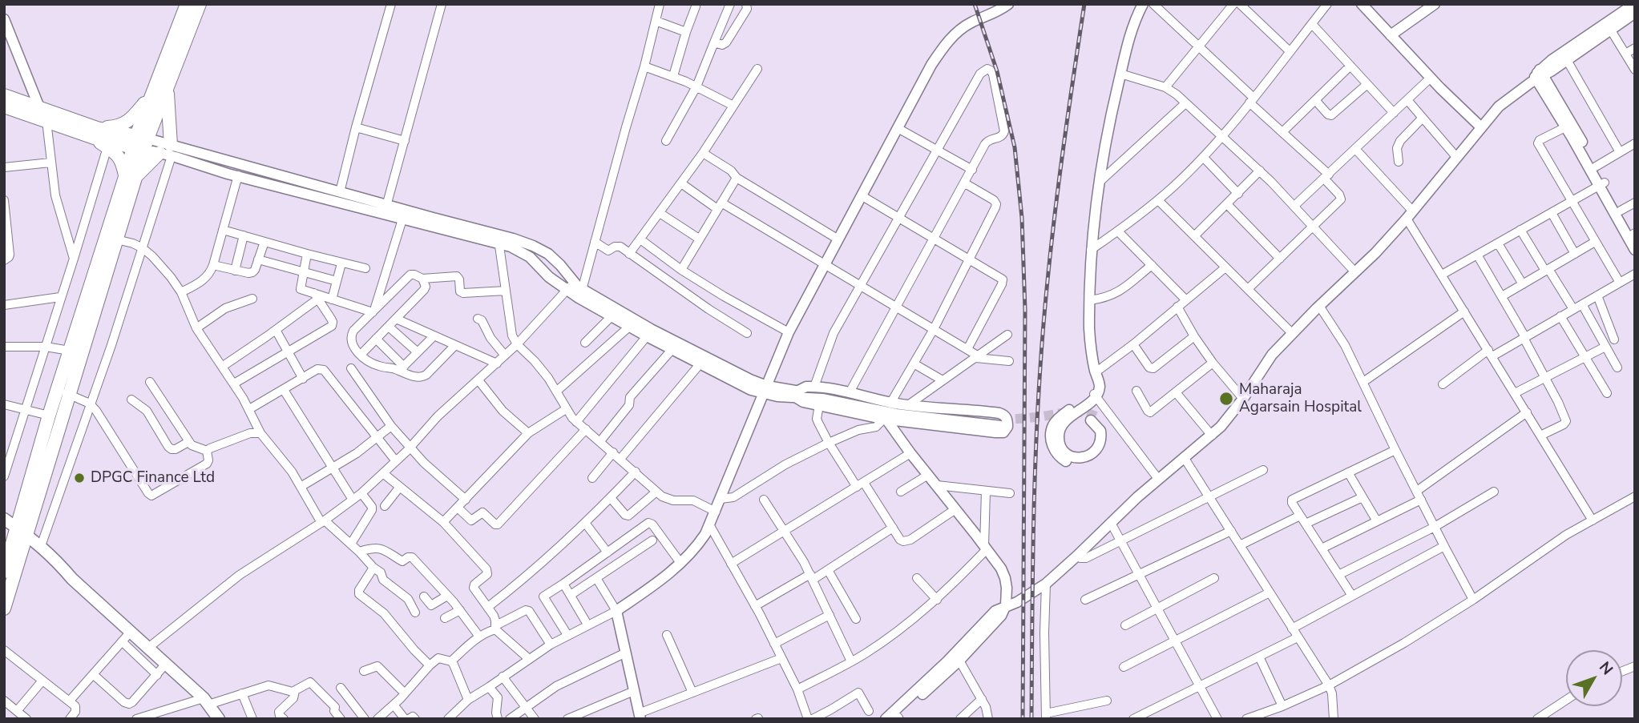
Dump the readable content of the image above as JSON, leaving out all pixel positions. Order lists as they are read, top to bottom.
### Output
{
  "places": ["Maharaja Agarsain Hospital", "DPGC Finance Ltd"],
  "north": "top right"
}
